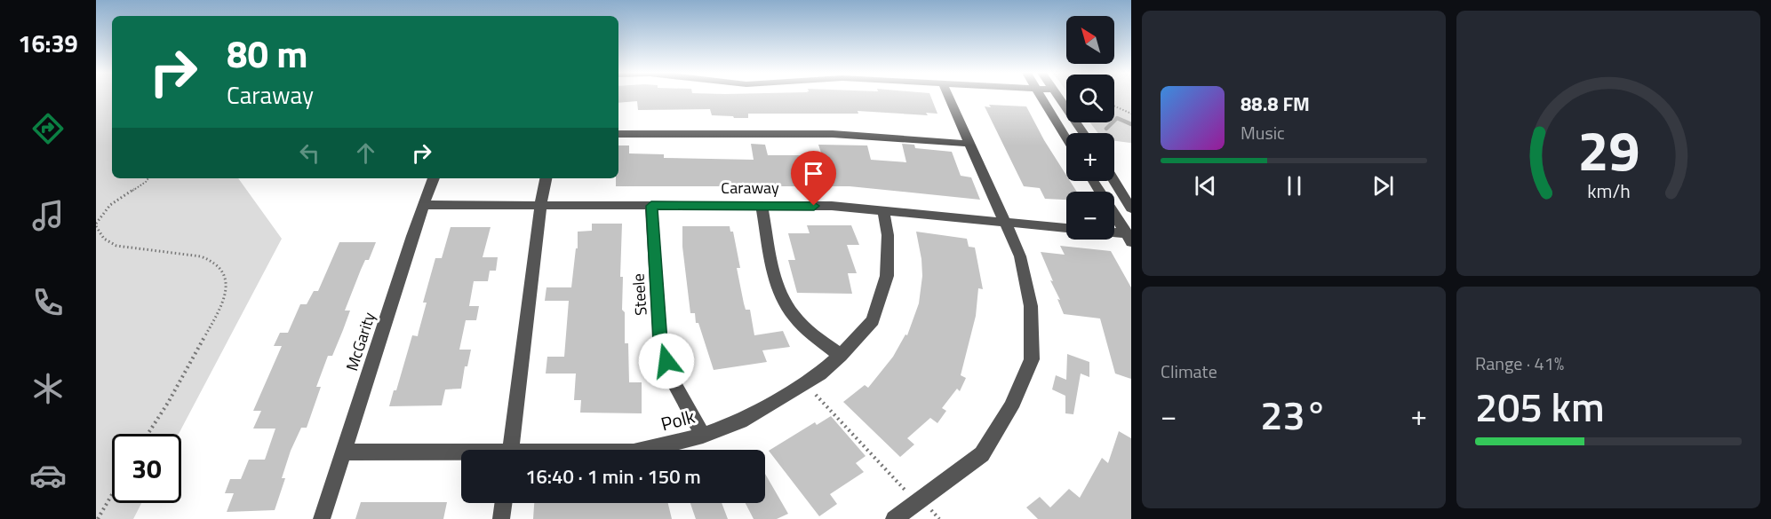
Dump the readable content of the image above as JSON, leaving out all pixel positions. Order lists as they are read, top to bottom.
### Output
{
  "streets": {
    "street": [
      "Caraway",
      "Steele",
      "McGarity",
      "Polk"
    ]
  },
  "crossings": [
    ["Caraway", "Steele"],
    ["Caraway", "McGarity"],
    ["Caraway", "Polk"],
    ["Steele", "Polk"],
    ["McGarity", "Polk"]
  ],
  "north": "top left",
  "page": {
    "tabs": "16:39",
    "map_buttons": ["+", "−"],
    "turn": ["80 m", "Caraway"],
    "song": ["88.8 FM", "Music"],
    "tile": [
      "Climate",
      ["Range · 41%", "205 km"]
    ],
    "heat": ["−", "23°", "+"],
    "limit": "30",
    "trip": "16:40 · 1 min · 150 m",
    "gauge": ["29", "km/h"]
  }
}
